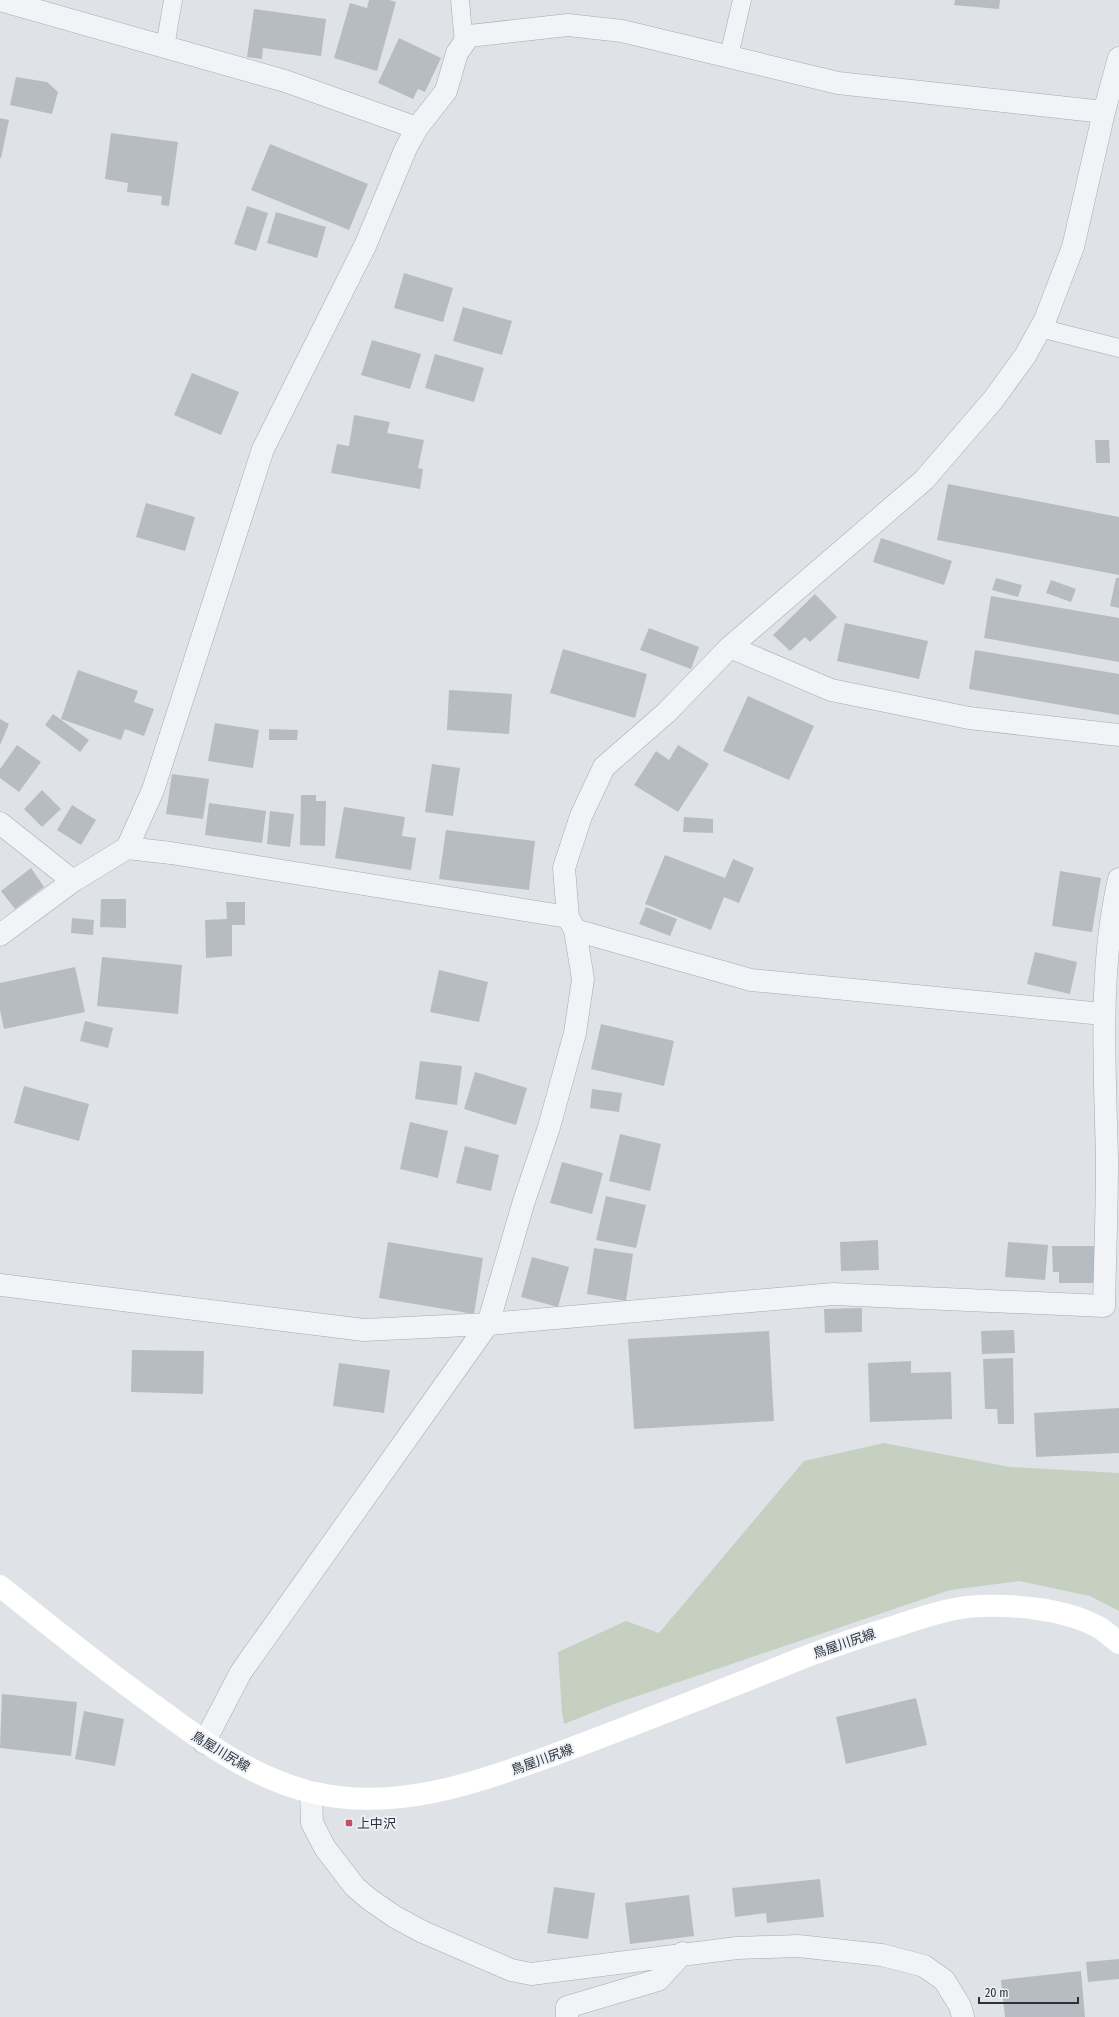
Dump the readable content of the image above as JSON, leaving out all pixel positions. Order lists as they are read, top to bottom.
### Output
{
  "streets": {
    "main road": ["鳥屋川尻線"]
  },
  "places": {
    "transit": ["上中沢"]
  },
  "scale_bar": "20 m"
}
